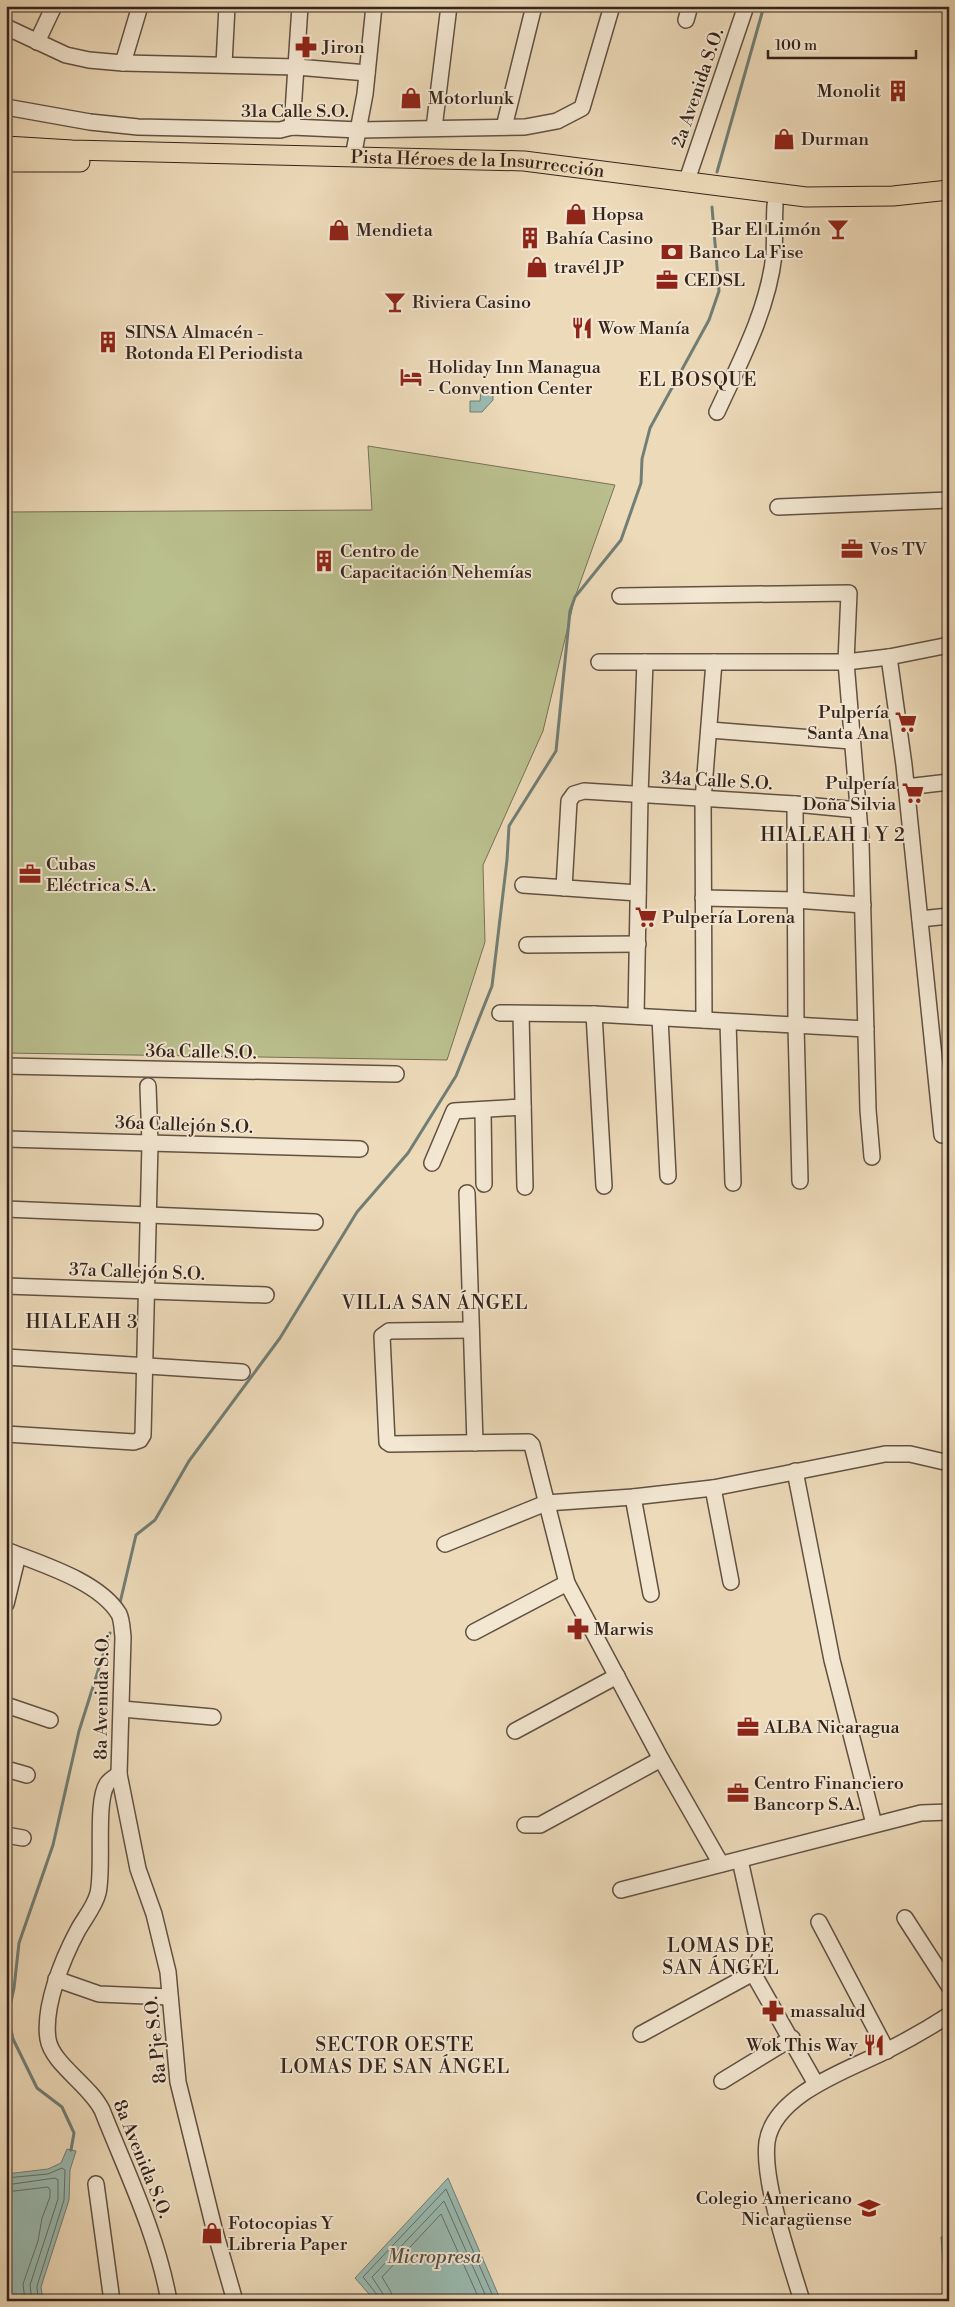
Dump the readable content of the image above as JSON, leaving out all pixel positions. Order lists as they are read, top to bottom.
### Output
{
  "streets": {
    "main road": ["Pista Héroes de la Insurrección"],
    "street": [
      "2a Avenida S.O.",
      "31a Calle S.O.",
      "34a Calle S.O.",
      "36a Calle S.O.",
      "36a Callejón S.O.",
      "37a Callejón S.O.",
      "8a Avenida S.O.",
      "8a Pje S.O."
    ]
  },
  "crossings": [
    ["2a Avenida S.O.", "Pista Héroes de la Insurrección"],
    ["8a Avenida S.O.", "8a Pje S.O."]
  ],
  "districts": [
    "EL BOSQUE",
    "HIALEAH 1 Y 2",
    "VILLA SAN ÁNGEL",
    "HIALEAH 3",
    "LOMAS DE SAN ÁNGEL",
    "SECTOR OESTE LOMAS DE SAN ÁNGEL"
  ],
  "water": ["Micropresa"],
  "places": {
    "pharmacy": ["Jiron", "Marwis", "massalud"],
    "building": [
      "Monolit",
      "Bahía Casino",
      "SINSA Almacén - Rotonda El Periodista",
      "Centro de Capacitación Nehemías"
    ],
    "shop": [
      "Motorlunk",
      "Durman",
      "Hopsa",
      "Mendieta",
      "travél JP",
      "Fotocopias Y Libreria Paper"
    ],
    "bar": ["Bar El Limón", "Riviera Casino"],
    "bank": ["Banco La Fise"],
    "office": [
      "CEDSL",
      "Vos TV",
      "Cubas Eléctrica S.A.",
      "ALBA Nicaragua",
      "Centro Financiero Bancorp S.A."
    ],
    "restaurant": ["Wow Manía", "Wok This Way"],
    "hotel": ["Holiday Inn Managua - Convention Center"],
    "supermarket": ["Pulpería Santa Ana", "Pulpería Doña Silvia", "Pulpería Lorena"],
    "school or university": ["Colegio Americano Nicaragüense"]
  },
  "scale_bar": "100 m"
}
